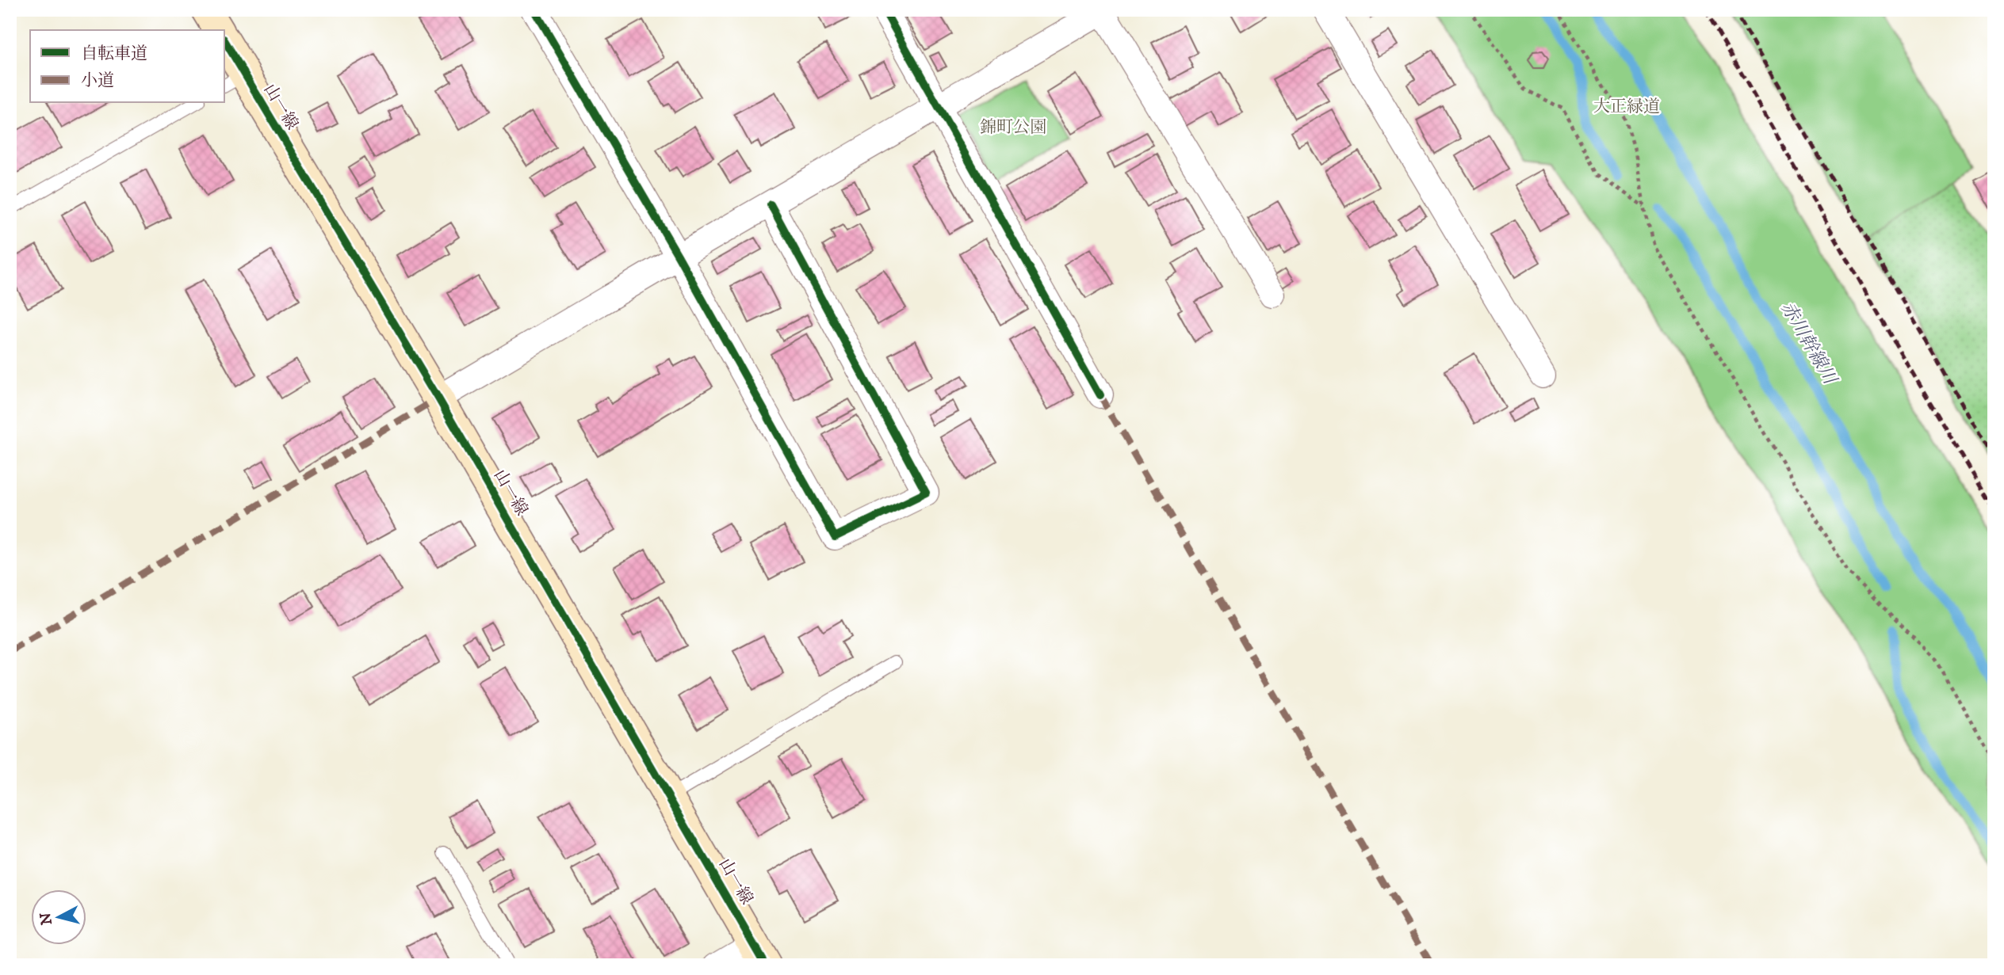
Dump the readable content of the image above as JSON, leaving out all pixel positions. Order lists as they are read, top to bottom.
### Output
{
  "streets": {
    "street": ["山一線"]
  },
  "water": ["赤川幹線川"],
  "parks": ["大正緑道", "錦町公園"],
  "legend": ["自転車道", "小道"],
  "north": "left"
}
